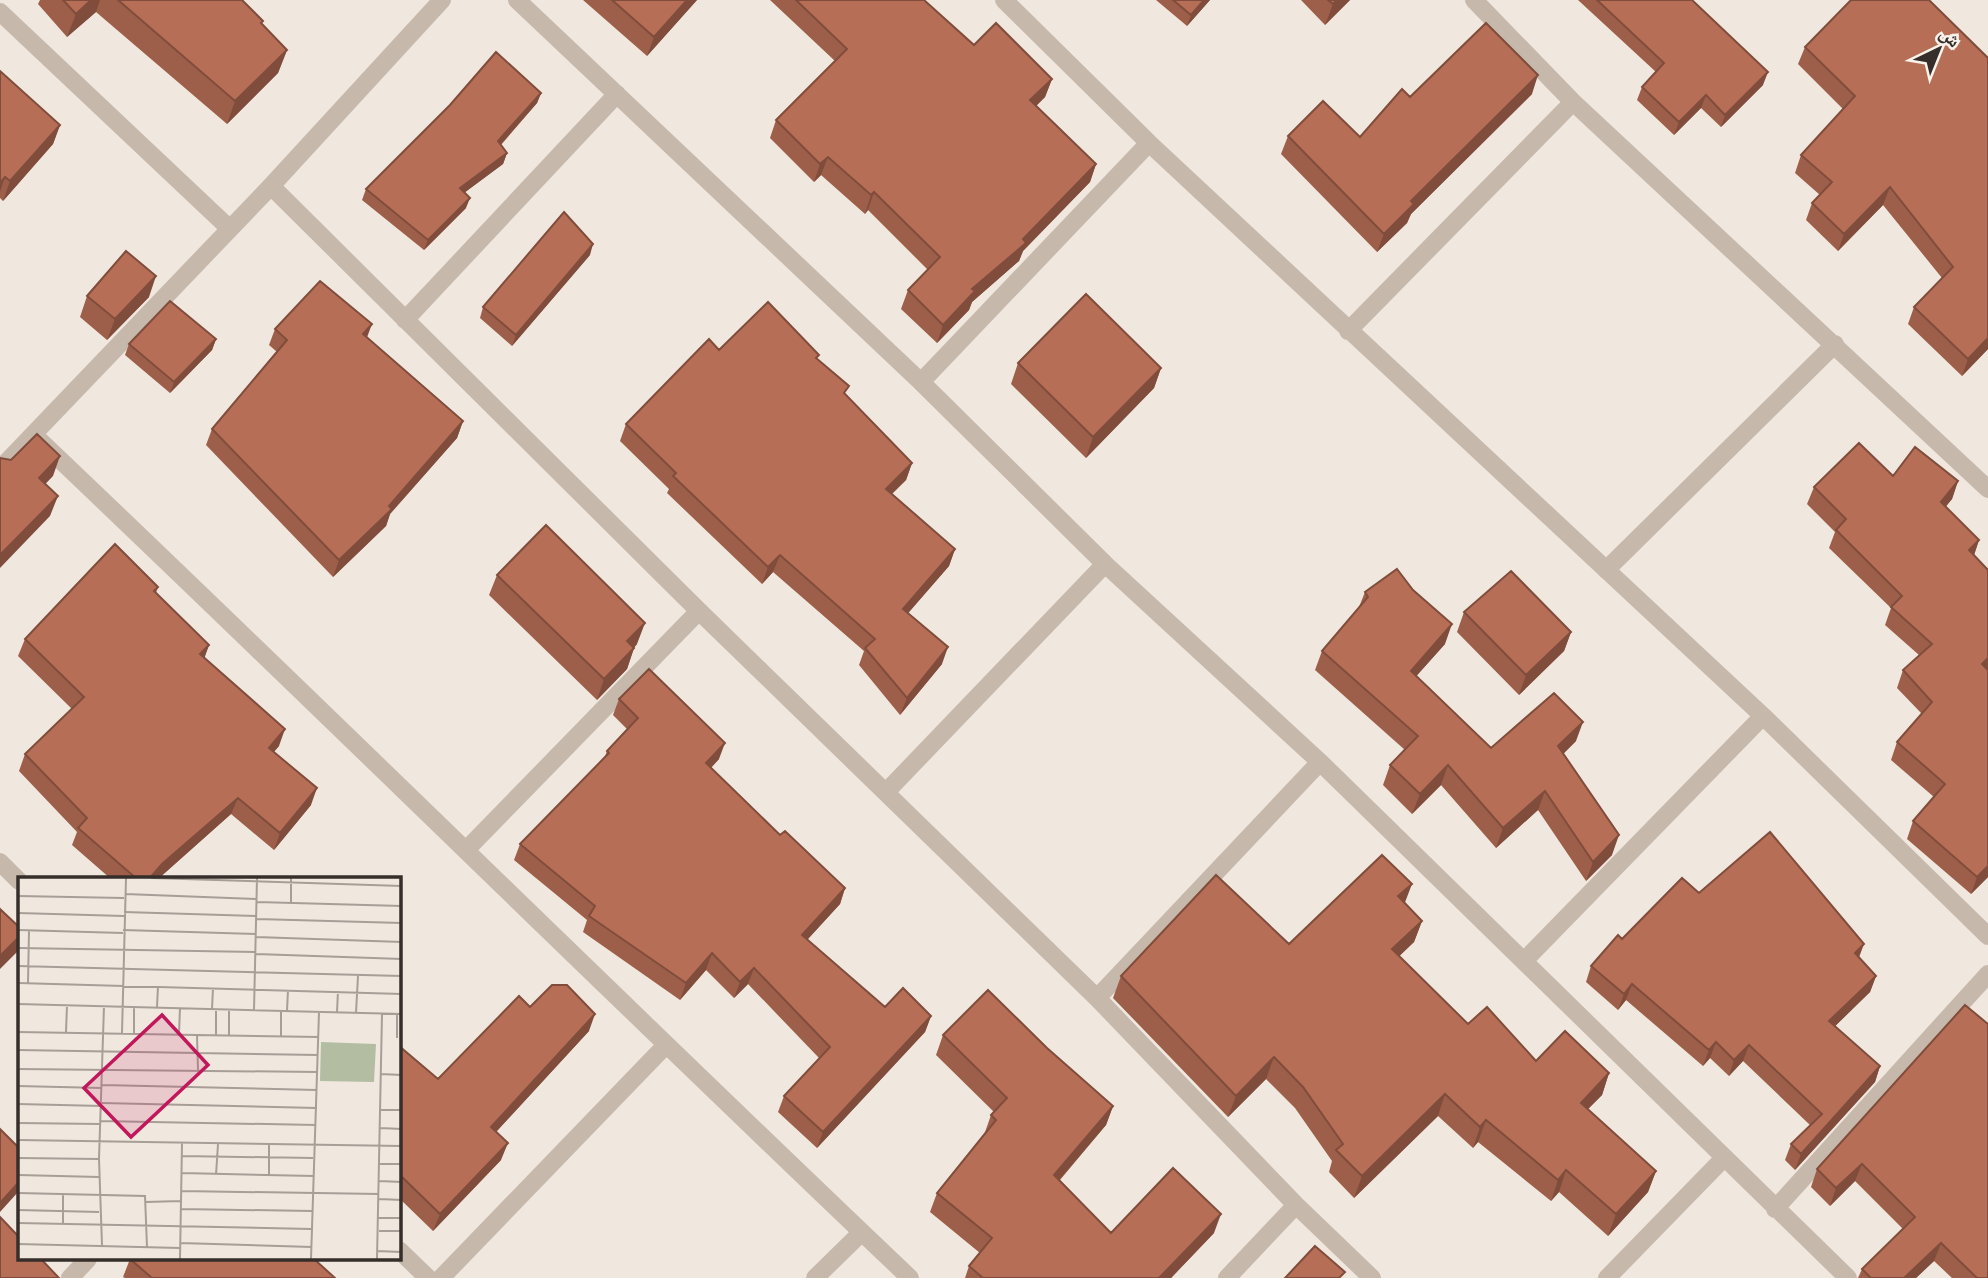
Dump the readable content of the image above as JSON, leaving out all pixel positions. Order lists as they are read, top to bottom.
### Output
{
  "north": "top right"
}
